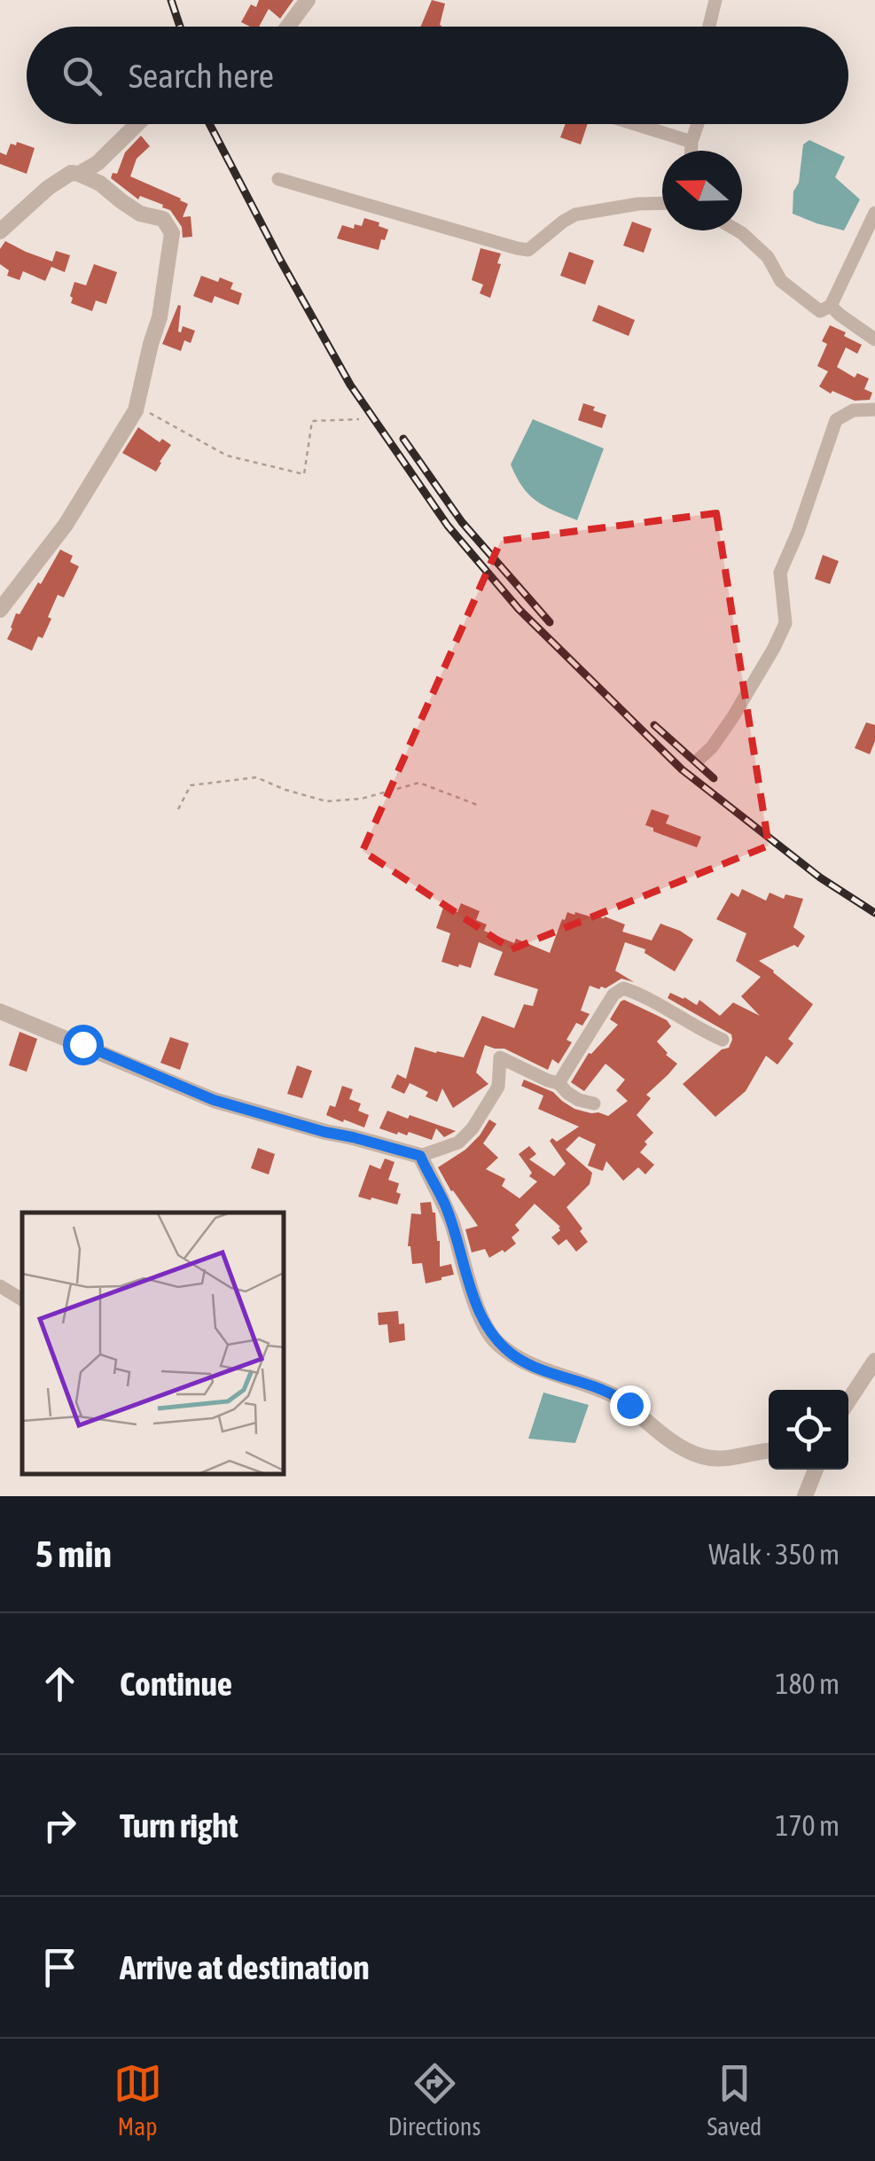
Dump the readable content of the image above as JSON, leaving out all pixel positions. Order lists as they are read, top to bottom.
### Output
{
  "north": "left",
  "page": {
    "search": "Search here",
    "heading": ["5 min", "Walk · 350 m"],
    "list": [
      ["Continue", "180 m"],
      ["Turn right", "170 m"],
      "Arrive at destination"
    ],
    "nav": ["Map", "Directions", "Saved"]
  }
}
